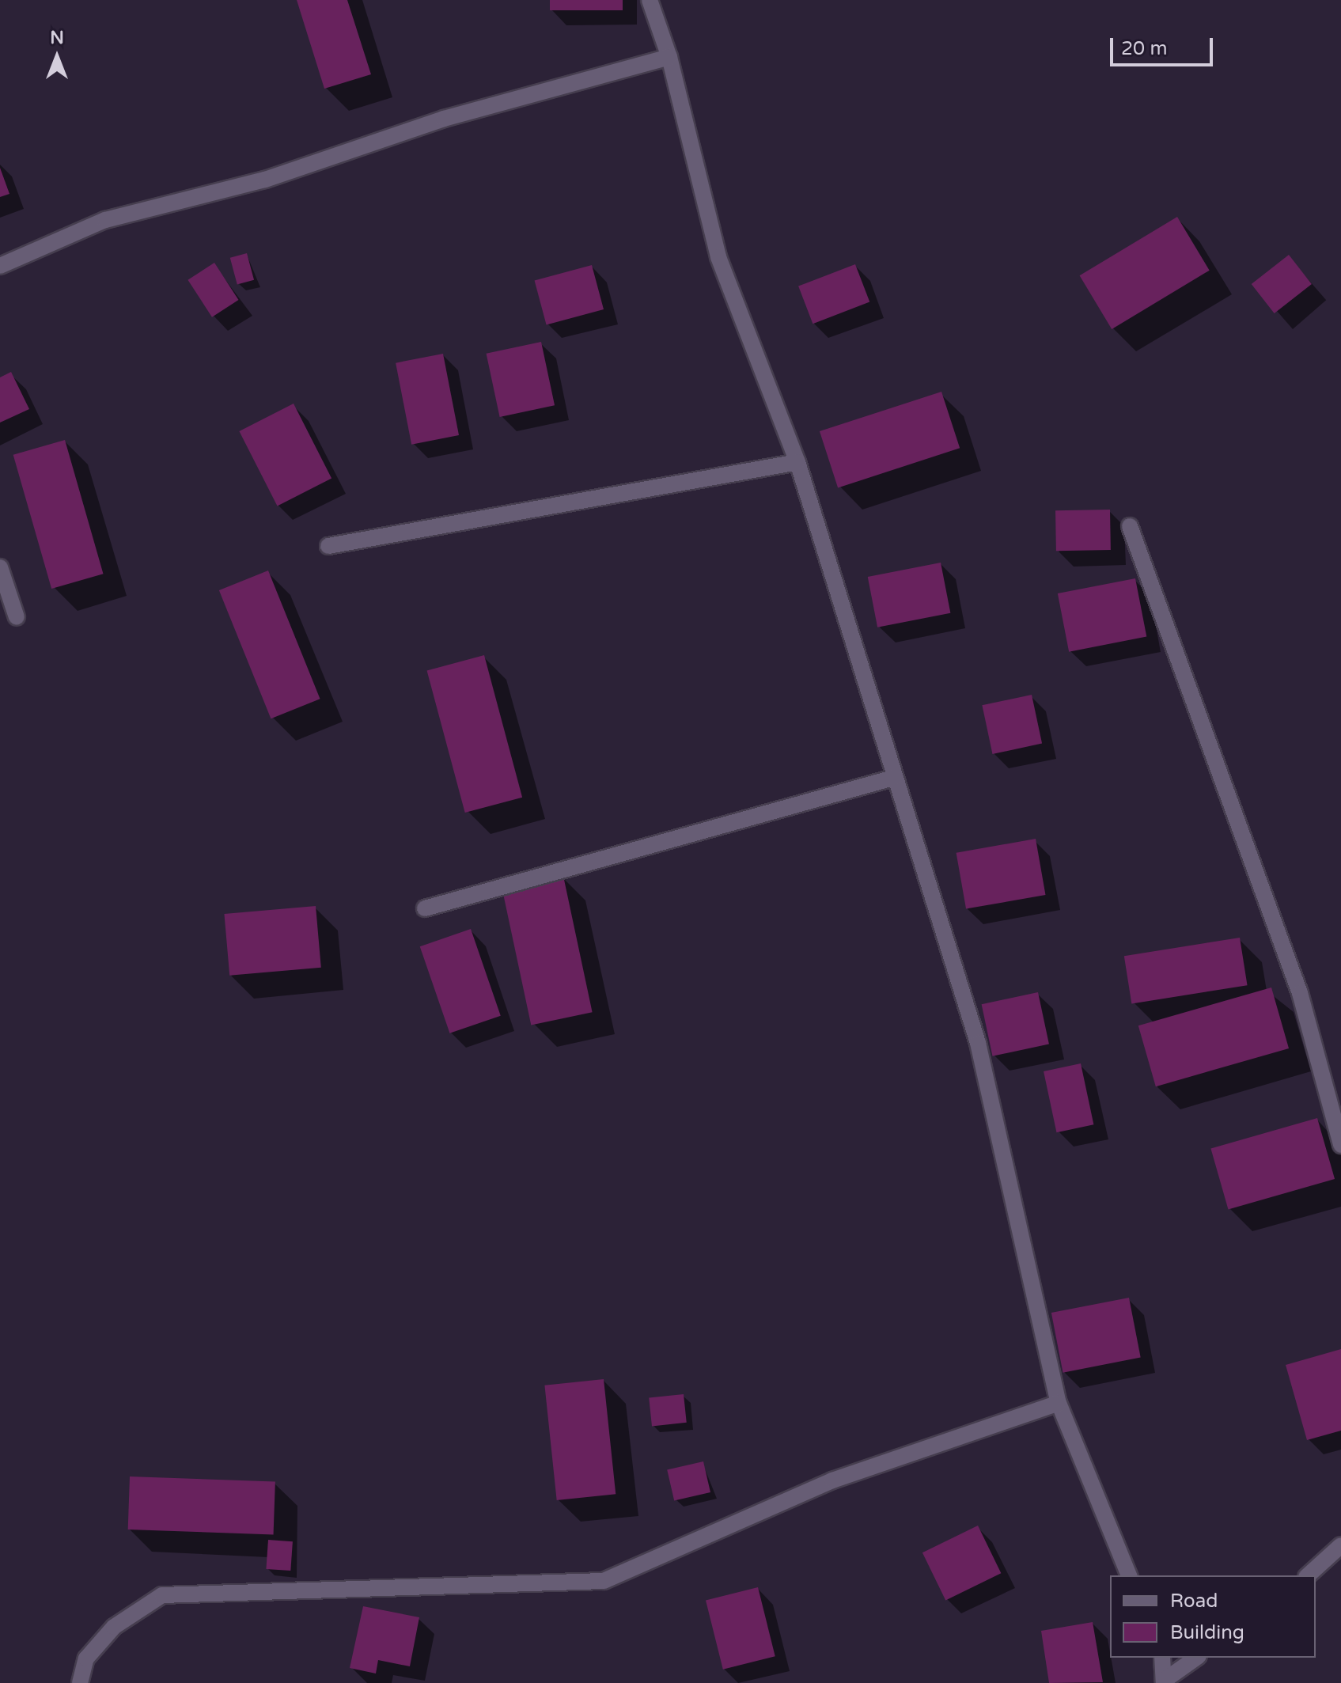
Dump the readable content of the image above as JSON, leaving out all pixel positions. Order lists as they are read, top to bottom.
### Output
{
  "legend": ["Road", "Building"],
  "scale_bar": "20 m",
  "north": "top"
}
